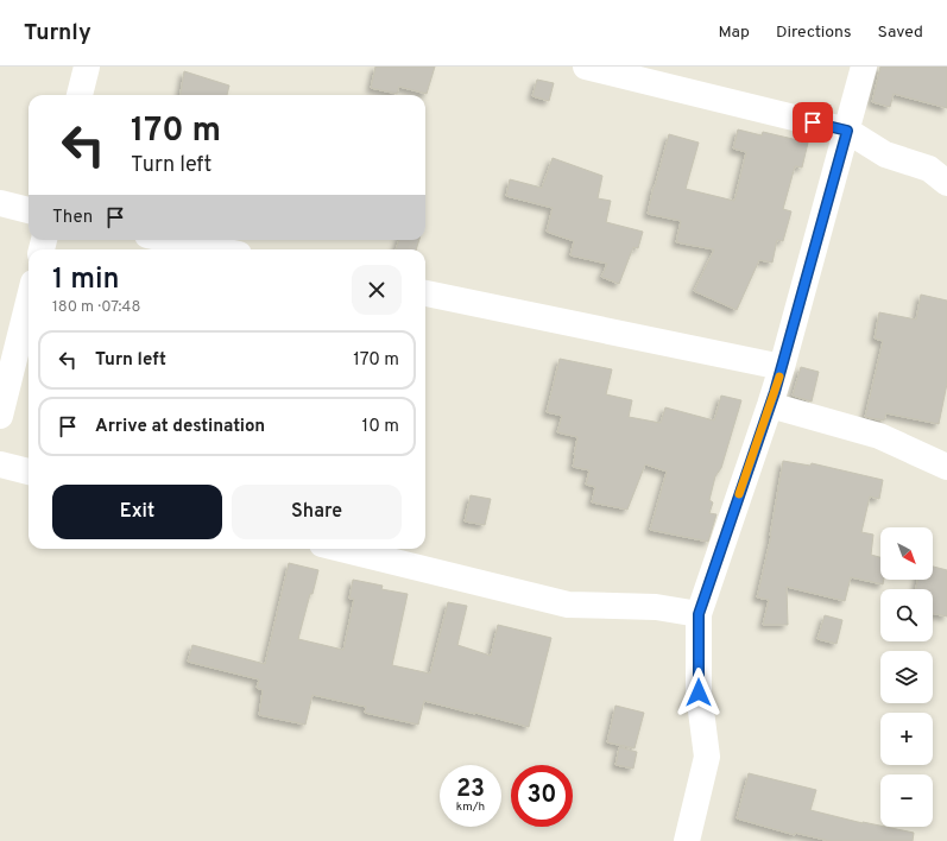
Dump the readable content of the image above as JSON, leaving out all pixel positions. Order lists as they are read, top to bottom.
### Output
{
  "north": "bottom right",
  "page": {
    "header": "Turnly",
    "nav": ["Map", "Directions", "Saved"],
    "turn": ["170 m", "Turn left"],
    "then": "Then",
    "heading": ["1 min", "180 m · 07:48"],
    "list": [
      {
        "name": "Turn left",
        "value": "170 m"
      },
      {
        "name": "Arrive at destination",
        "value": "10 m"
      }
    ],
    "buttons": ["Exit", "Share"],
    "map_buttons": ["+", "−"],
    "speed": "23 km/h",
    "limit": "30"
  }
}
